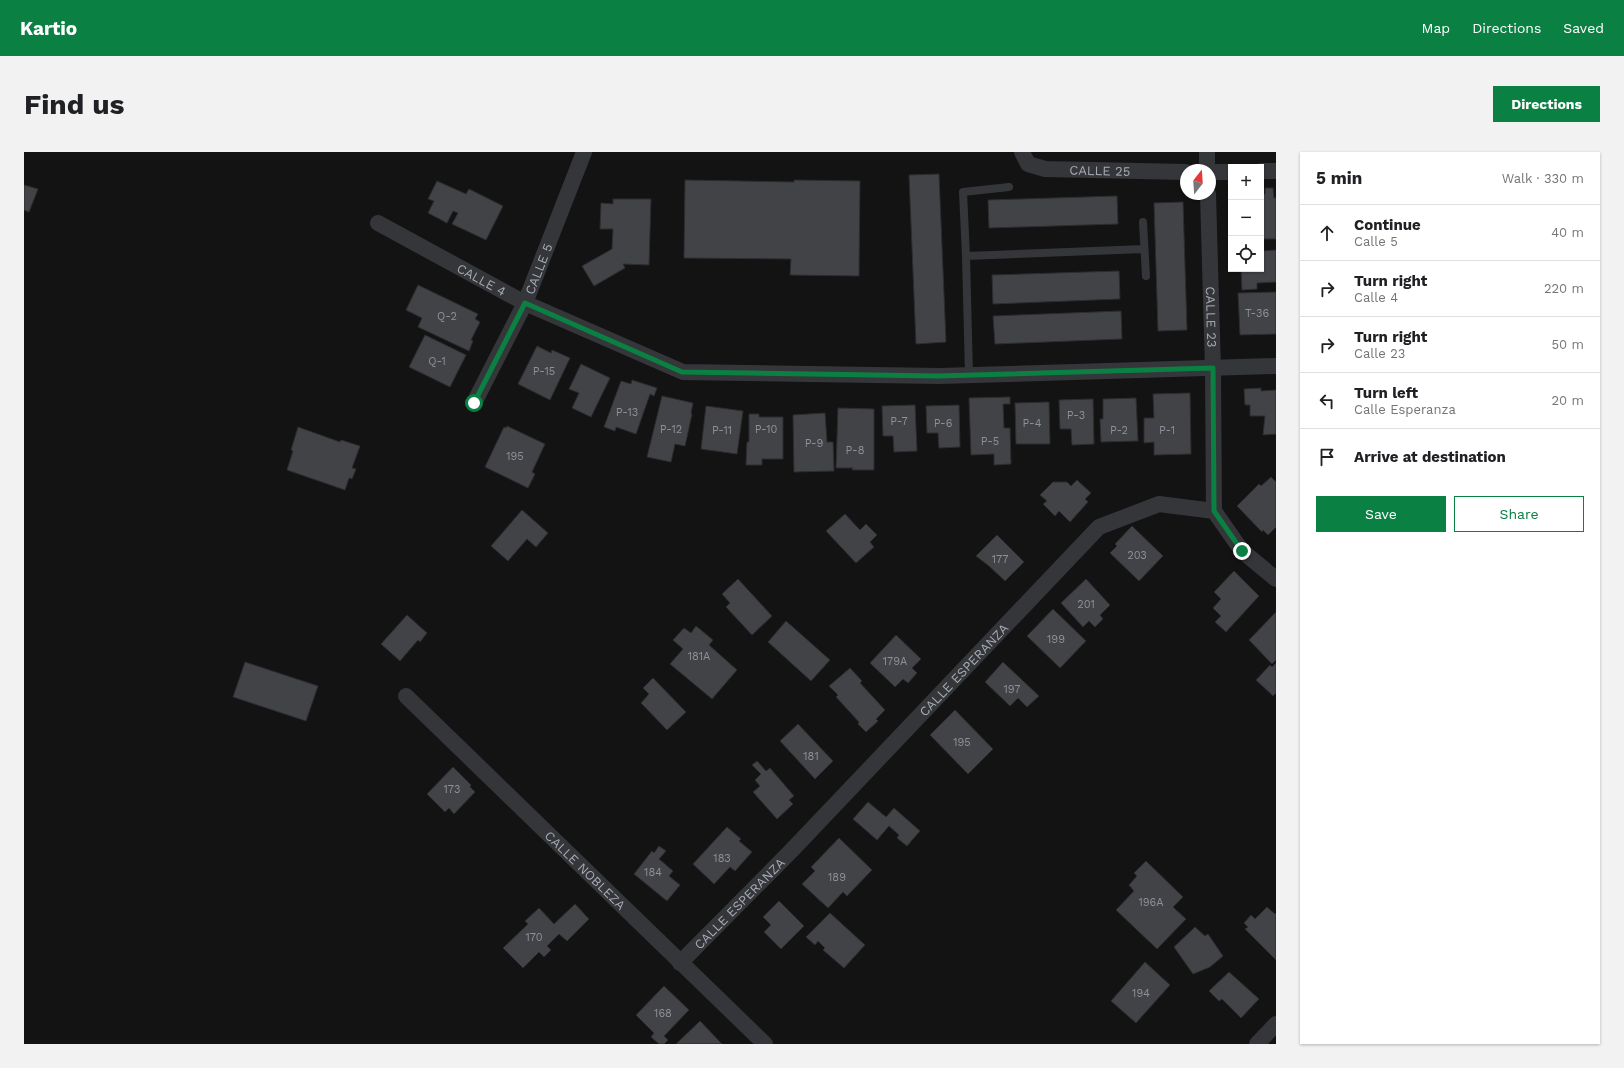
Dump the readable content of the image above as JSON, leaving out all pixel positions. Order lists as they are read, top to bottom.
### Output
{
  "streets": {
    "street": [
      "CALLE 25",
      "CALLE 5",
      "CALLE 4",
      "CALLE 23",
      "CALLE ESPERANZA",
      "CALLE NOBLEZA"
    ]
  },
  "crossings": [
    ["CALLE 5", "CALLE 4"],
    ["CALLE 4", "CALLE 23"],
    ["CALLE 23", "CALLE ESPERANZA"],
    ["CALLE ESPERANZA", "CALLE NOBLEZA"]
  ],
  "house_numbers": [
    "T-36",
    "Q-2",
    "Q-1",
    "P-15",
    "P-13",
    "P-3",
    "P-7",
    "P-6",
    "P-4",
    "P-12",
    "P-10",
    "P-11",
    "P-2",
    "P-1",
    "P-5",
    "P-9",
    "P-8",
    "195",
    "203",
    "177",
    "201",
    "199",
    "181A",
    "179A",
    "197",
    "195",
    "181",
    "173",
    "183",
    "184",
    "189",
    "196A",
    "170",
    "194",
    "168"
  ],
  "north": "top",
  "page": {
    "header": "Kartio",
    "nav": ["Map", "Directions", "Saved"],
    "buttons": [
      "Directions",
      ["Save", "Share"]
    ],
    "title": "Find us",
    "heading": ["5 min", "Walk · 330 m"],
    "map_buttons": ["+", "−"],
    "list": [
      ["Continue", "Calle 5", "40 m"],
      ["Turn right", "Calle 4", "220 m"],
      ["Turn right", "Calle 23", "50 m"],
      ["Turn left", "Calle Esperanza", "20 m"],
      "Arrive at destination"
    ]
  }
}
